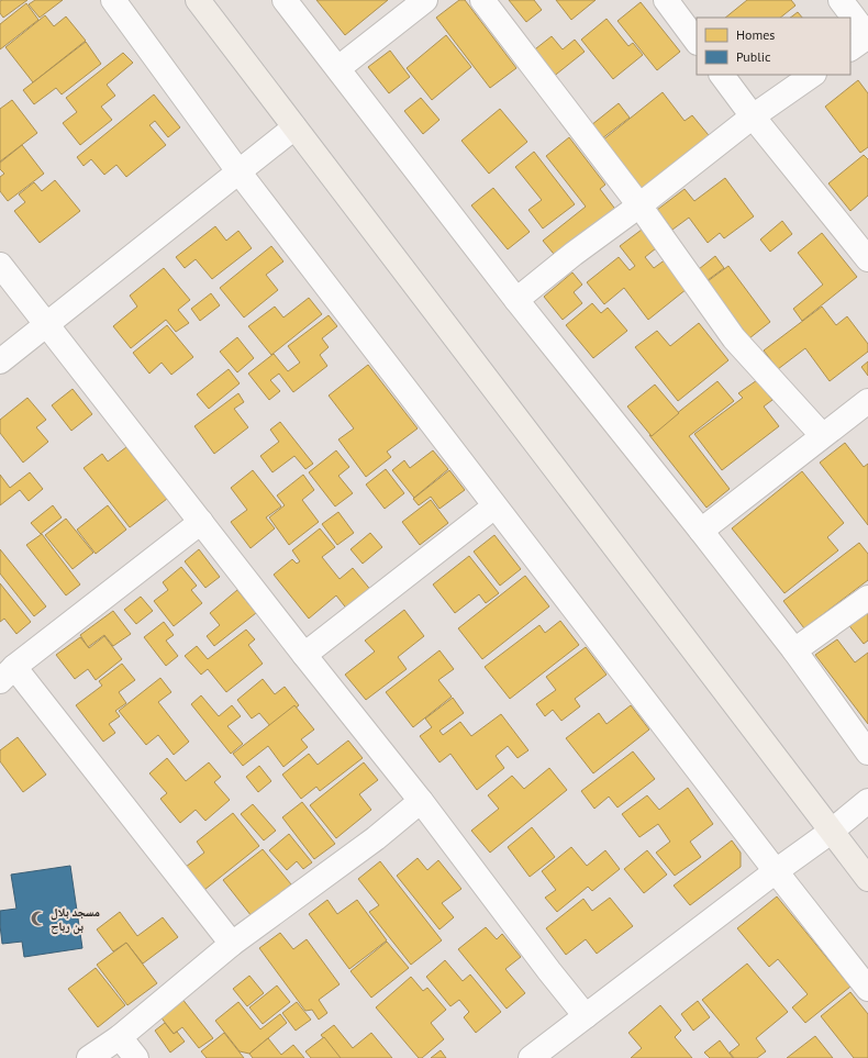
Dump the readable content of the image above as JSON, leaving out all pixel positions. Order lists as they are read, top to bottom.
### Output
{
  "places": {
    "mosque": ["مسجد بلال بن رباح"]
  },
  "legend": ["Homes", "Public"]
}
